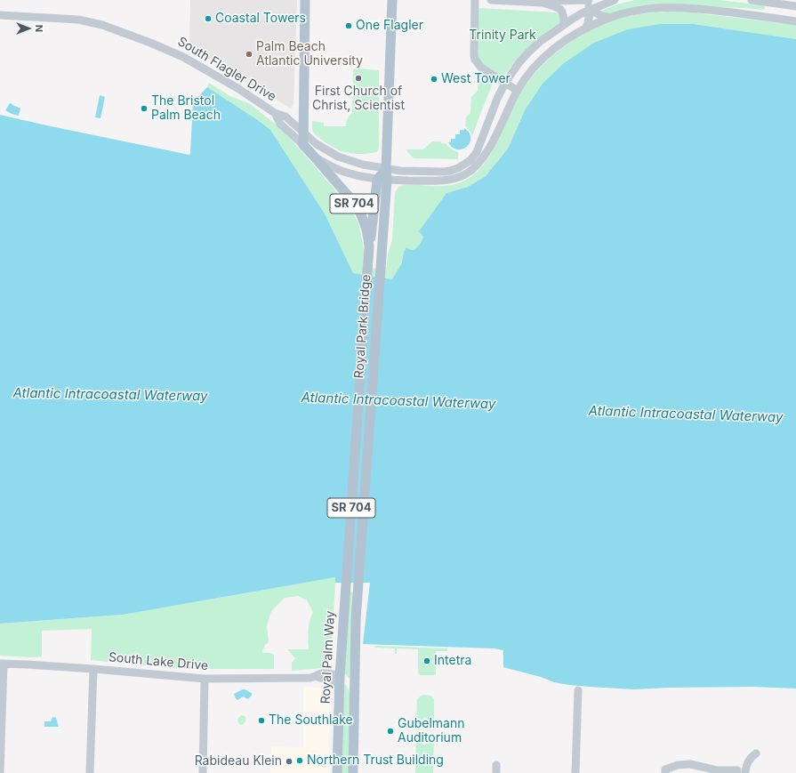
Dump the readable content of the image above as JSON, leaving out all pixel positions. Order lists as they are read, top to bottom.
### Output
{
  "streets": {
    "main road": [
      "South Flagler Drive",
      "SR 704",
      "Royal Park Bridge",
      "Royal Palm Way"
    ],
    "street": ["South Lake Drive"]
  },
  "crossings": [
    ["South Flagler Drive", "SR 704"],
    ["South Flagler Drive", "Royal Park Bridge"],
    ["SR 704", "Royal Park Bridge"],
    ["Royal Park Bridge", "Royal Palm Way"],
    ["Royal Palm Way", "South Lake Drive"]
  ],
  "water": ["Atlantic Intracoastal Waterway"],
  "parks": ["Trinity Park"],
  "places": [
    "Coastal Towers",
    "One Flagler",
    "Palm Beach Atlantic University",
    "First Church of Christ, Scientist",
    "West Tower",
    "The Bristol Palm Beach",
    "Intetra",
    "The Southlake",
    "Gubelmann Auditorium",
    "Northern Trust Building",
    "Rabideau Klein"
  ],
  "north": "right"
}
